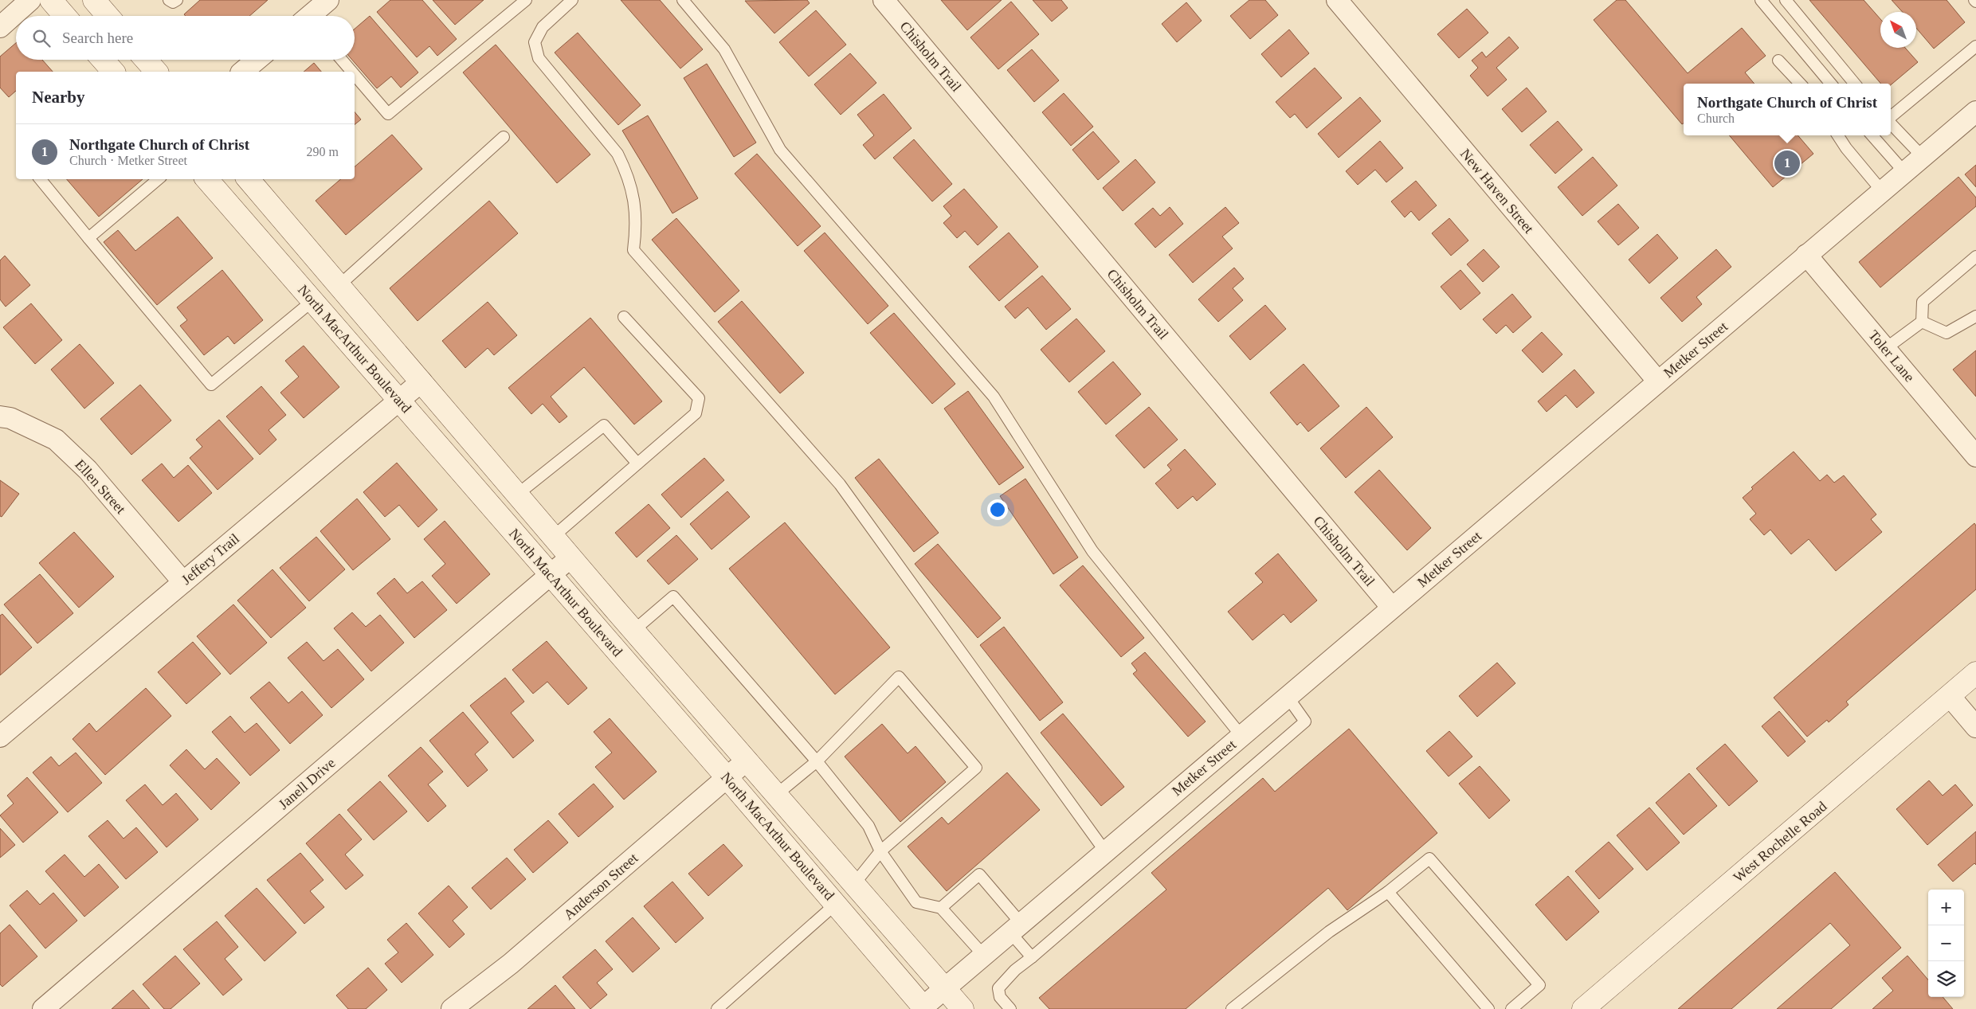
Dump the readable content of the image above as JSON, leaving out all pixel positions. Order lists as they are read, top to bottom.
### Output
{
  "streets": {
    "main road": ["North MacArthur Boulevard", "West Rochelle Road"],
    "street": [
      "Chisholm Trail",
      "New Haven Street",
      "Metker Street",
      "Toler Lane",
      "Ellen Street",
      "Jeffery Trail",
      "Janell Drive",
      "Anderson Street"
    ]
  },
  "crossings": [
    ["Chisholm Trail", "Metker Street"],
    ["New Haven Street", "Metker Street"],
    ["North MacArthur Boulevard", "Metker Street"],
    ["North MacArthur Boulevard", "Jeffery Trail"],
    ["North MacArthur Boulevard", "Janell Drive"],
    ["North MacArthur Boulevard", "Anderson Street"],
    ["Metker Street", "Toler Lane"],
    ["Ellen Street", "Jeffery Trail"]
  ],
  "north": "top left",
  "page": {
    "search": "Search here",
    "heading": "Nearby",
    "popup": ["Northgate Church of Christ", "Church"],
    "list": [
      {
        "mark": "1",
        "name": "Northgate Church of Christ",
        "note": "Church · Metker Street",
        "value": "290 m"
      }
    ],
    "pins": "1",
    "map_buttons": ["+", "−"]
  }
}
